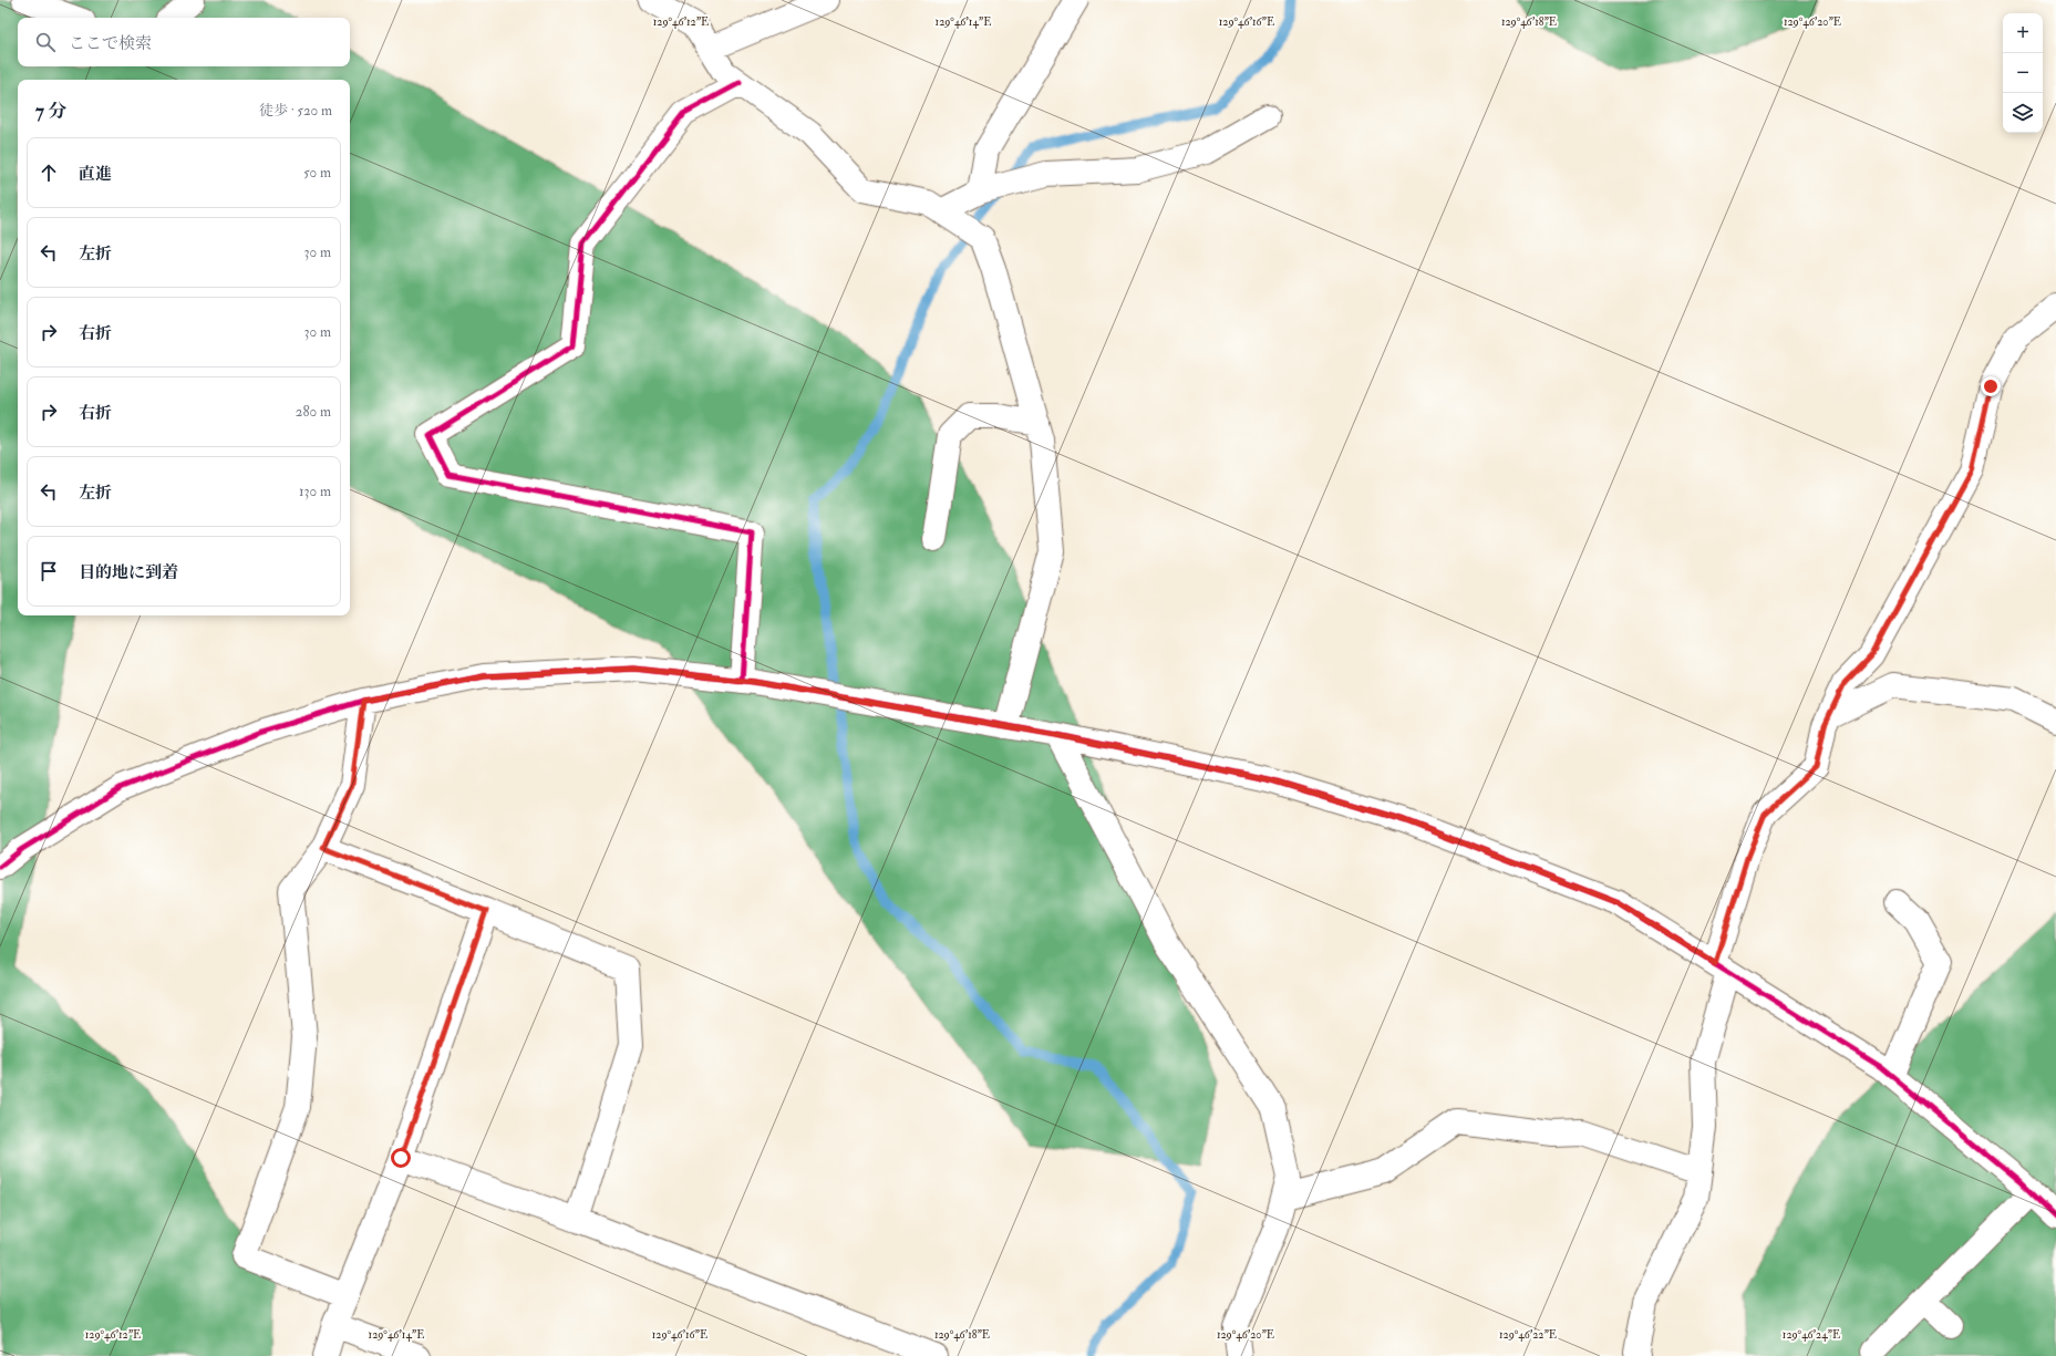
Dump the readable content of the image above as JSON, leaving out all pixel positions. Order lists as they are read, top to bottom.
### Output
{
  "page": {
    "map_buttons": ["+", "−"],
    "search": "ここで検索",
    "heading": ["7 分", "徒歩 · 520 m"],
    "list": [
      ["直進", "50 m"],
      ["左折", "30 m"],
      ["右折", "30 m"],
      ["右折", "280 m"],
      ["左折", "130 m"],
      "目的地に到着"
    ]
  },
  "coordinates": [
    "129°46'12\"E",
    "129°46'14\"E",
    "129°46'16\"E",
    "129°46'18\"E",
    "129°46'20\"E",
    "129°46'22\"E",
    "129°46'24\"E"
  ]
}
